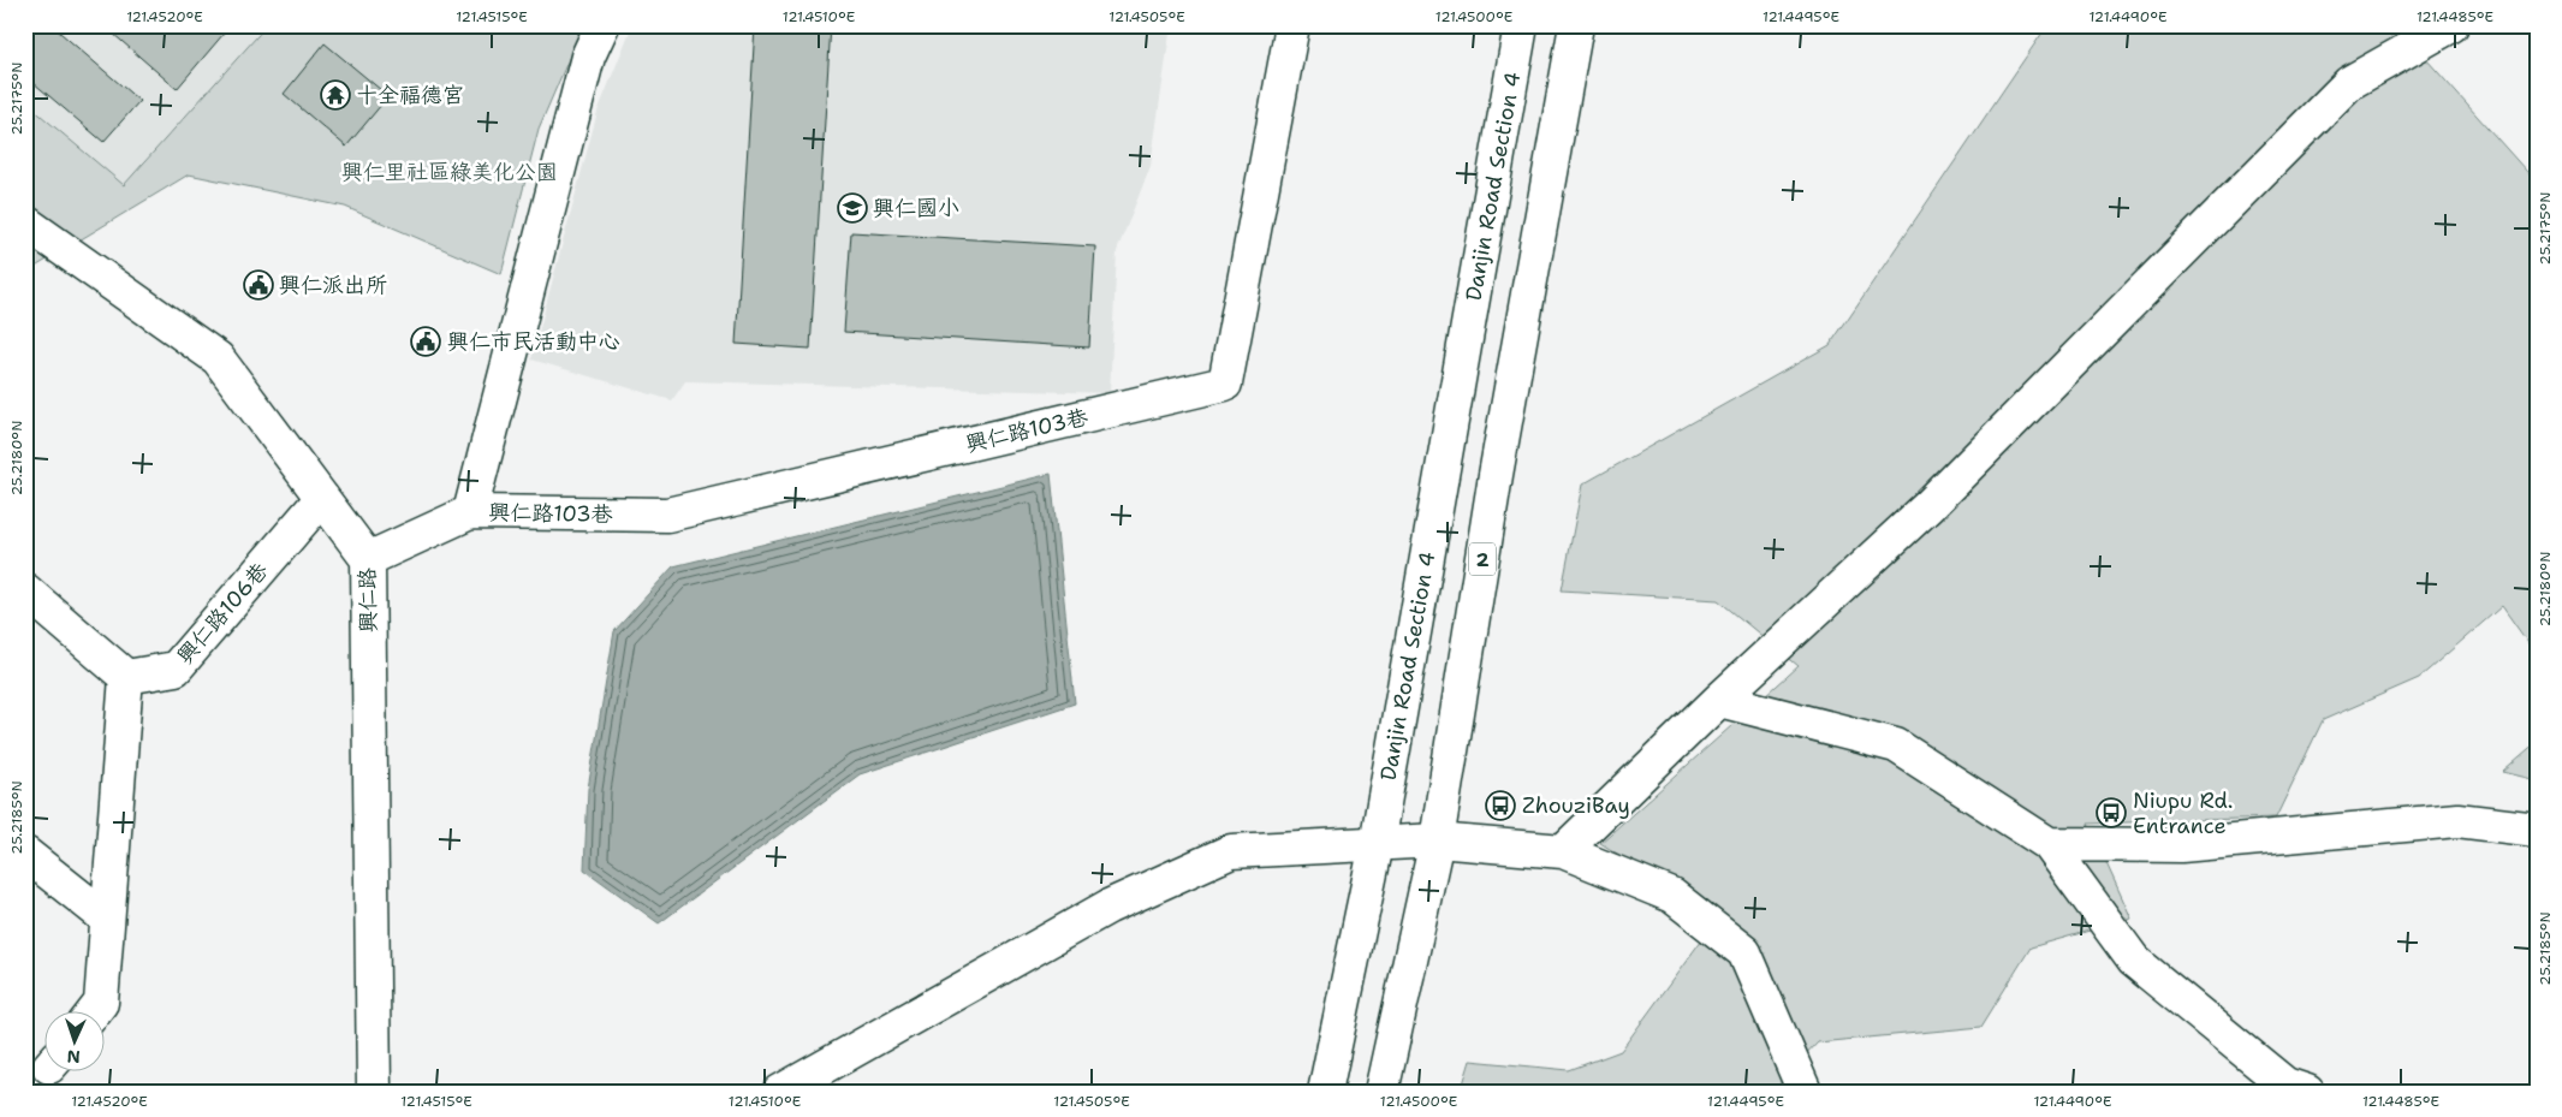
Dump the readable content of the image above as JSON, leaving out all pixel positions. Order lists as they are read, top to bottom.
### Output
{
  "streets": {
    "street": [
      "Danjin Road Section 4",
      "興仁路103巷",
      "2",
      "興仁路",
      "興仁路106巷"
    ]
  },
  "crossings": [
    ["興仁路", "興仁路106巷"]
  ],
  "parks": ["興仁里社區綠美化公園"],
  "places": {
    "temple": ["十全福德宮"],
    "school or university": ["興仁國小"],
    "public building": ["興仁派出所", "興仁市民活動中心"],
    "bus stop": ["ZhouziBay", "Niupu Rd. Entrance"]
  },
  "north": "bottom",
  "coordinates": [
    "121.4520°E",
    "121.4515°E",
    "121.4510°E",
    "121.4505°E",
    "121.4500°E",
    "121.4495°E",
    "121.4490°E",
    "121.4485°E",
    "25.2175°N",
    "25.2180°N",
    "25.2185°N"
  ]
}
